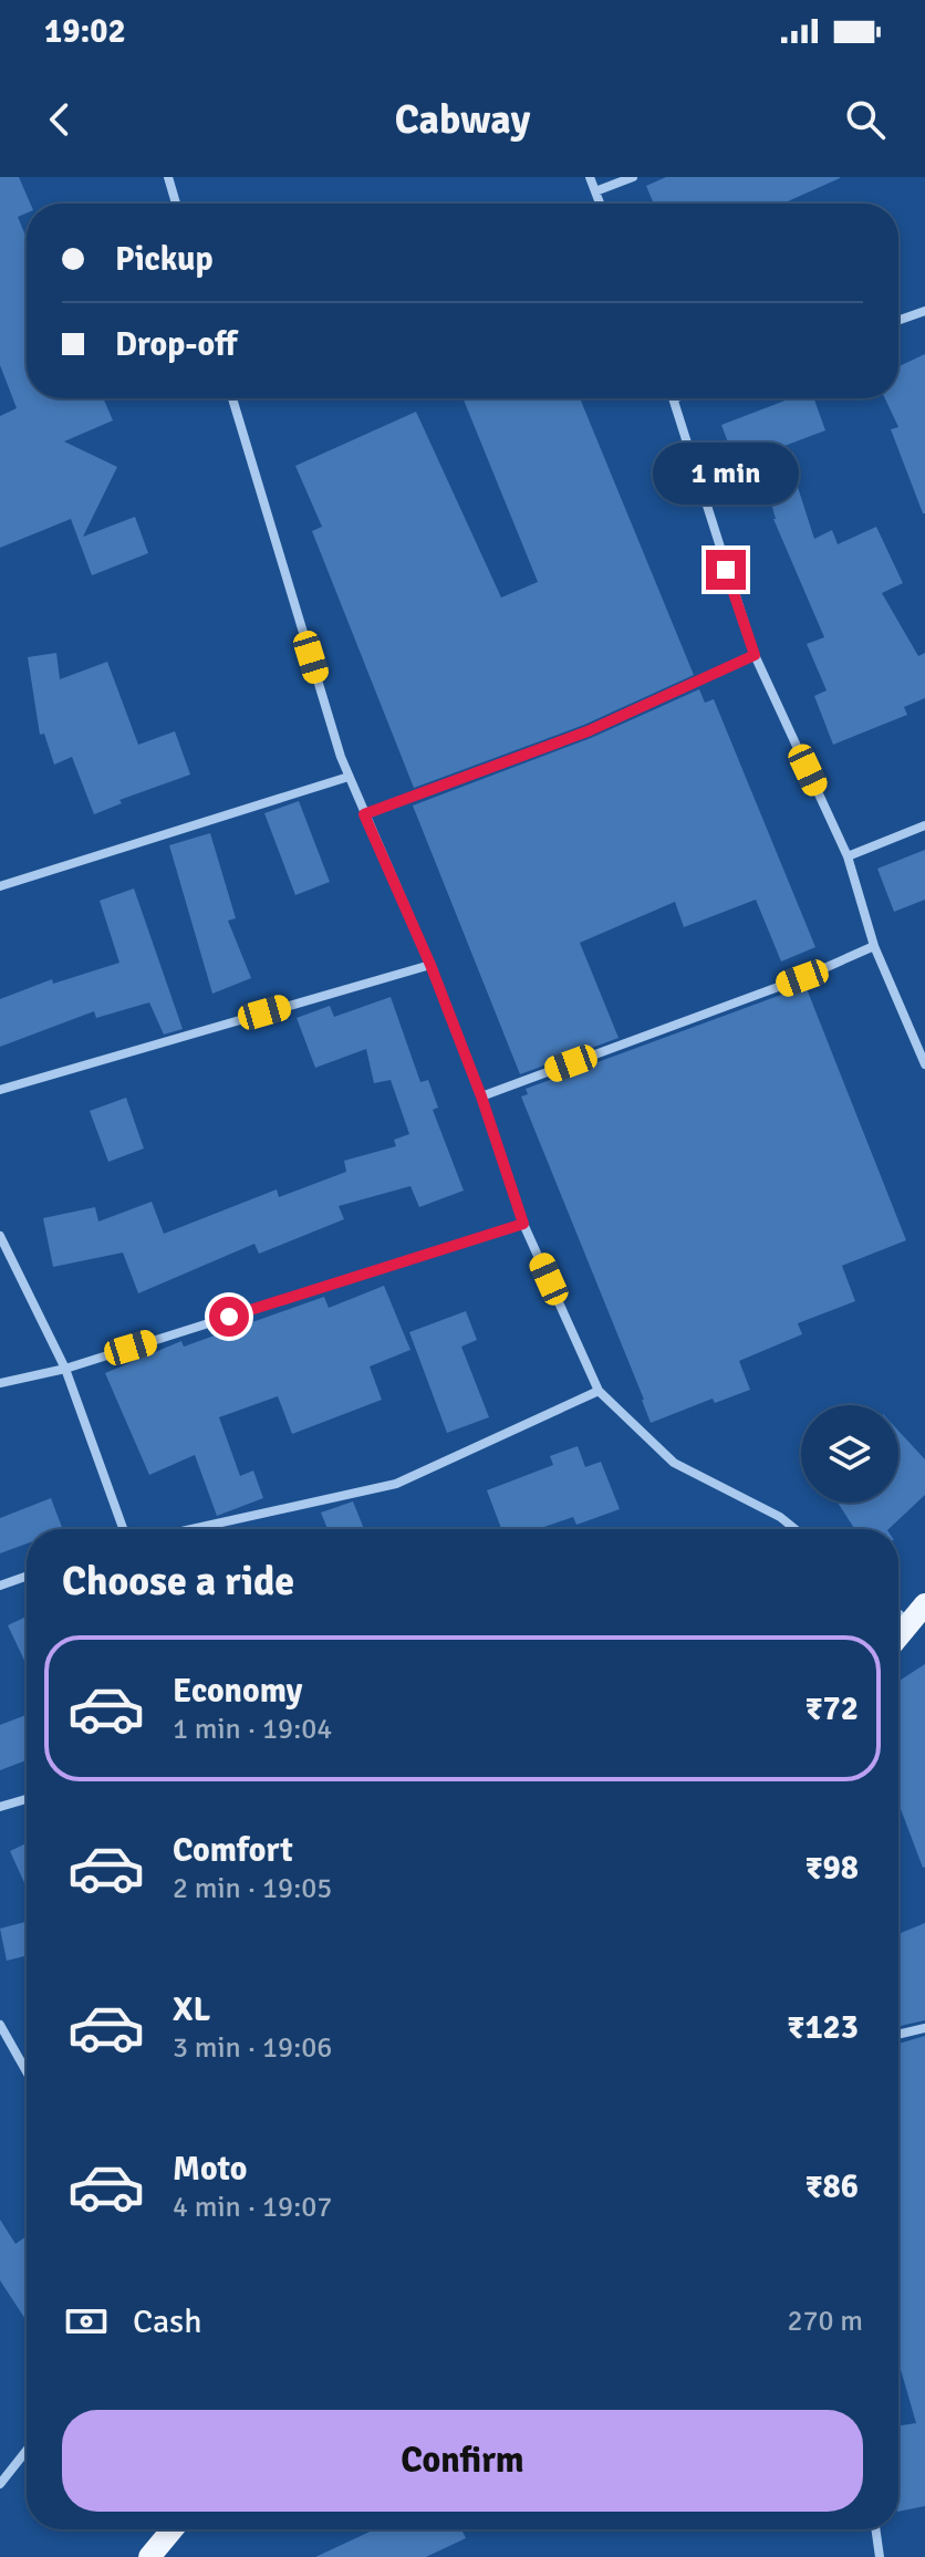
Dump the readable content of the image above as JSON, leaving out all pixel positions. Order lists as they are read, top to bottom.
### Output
{
  "page": {
    "status": "19:02",
    "header": "Cabway",
    "banner": ["Pickup", "Drop-off"],
    "bubble": "1 min",
    "heading": "Choose a ride",
    "list": [
      {
        "name": "Economy",
        "note": "1 min · 19:04",
        "value": "₹72"
      },
      {
        "name": "Comfort",
        "note": "2 min · 19:05",
        "value": "₹98"
      },
      {
        "name": "XL",
        "note": "3 min · 19:06",
        "value": "₹123"
      },
      {
        "name": "Moto",
        "note": "4 min · 19:07",
        "value": "₹86"
      }
    ],
    "pay": ["Cash", "270 m"],
    "buttons": "Confirm"
  }
}
